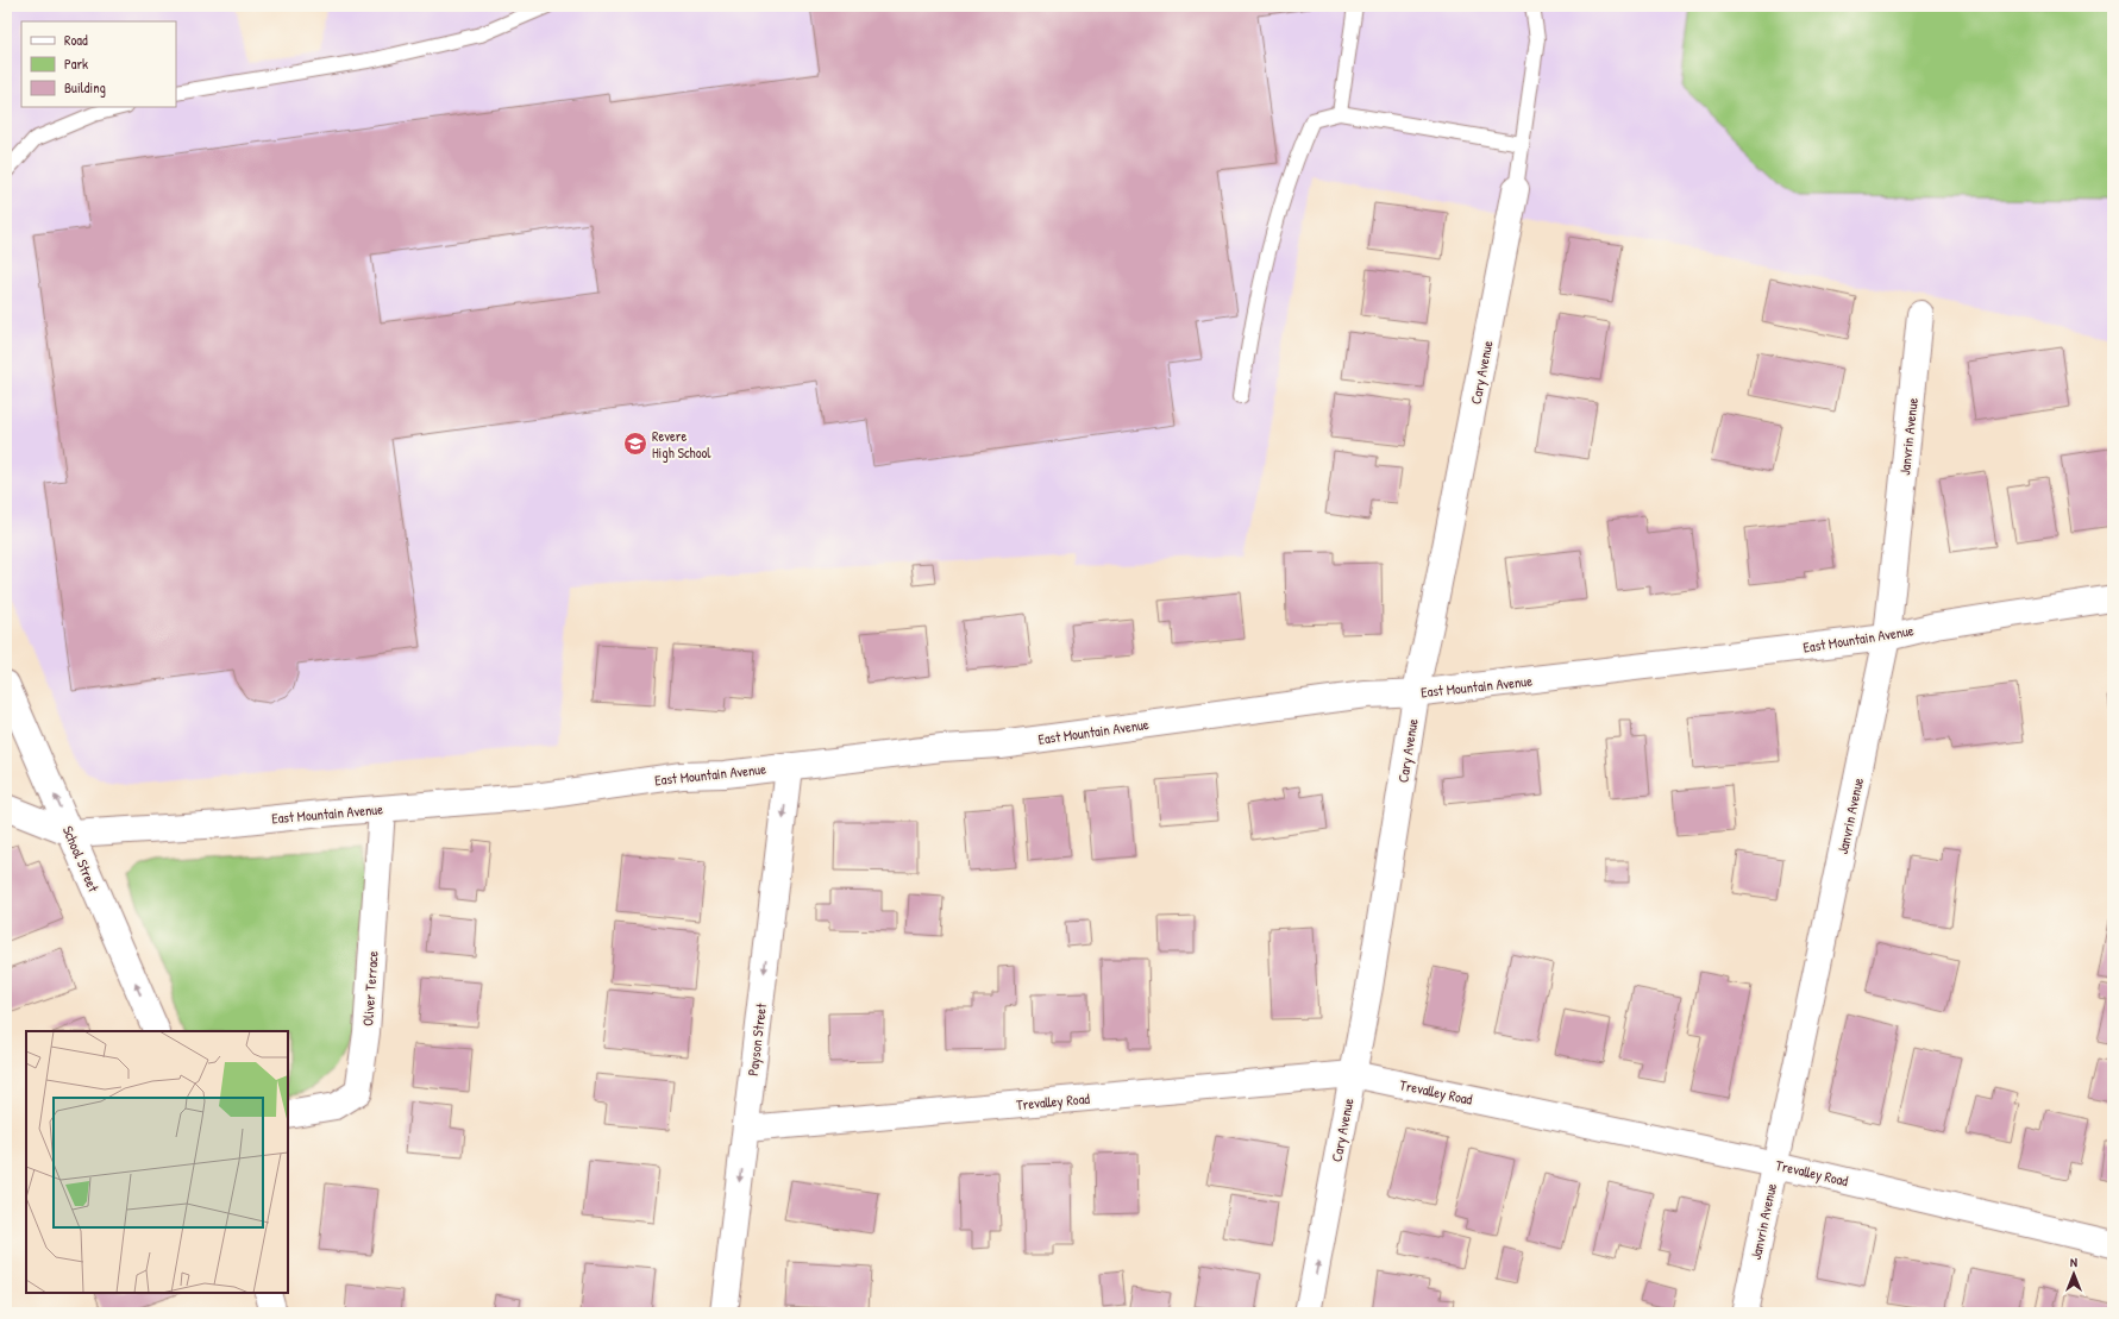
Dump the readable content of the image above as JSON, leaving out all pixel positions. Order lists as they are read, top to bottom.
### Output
{
  "streets": {
    "street": [
      "Cary Avenue",
      "Janvrin Avenue",
      "East Mountain Avenue",
      "School Street",
      "Oliver Terrace",
      "Payson Street",
      "Trevalley Road"
    ]
  },
  "crossings": [
    ["Cary Avenue", "East Mountain Avenue"],
    ["Cary Avenue", "Trevalley Road"],
    ["Janvrin Avenue", "East Mountain Avenue"],
    ["Janvrin Avenue", "Trevalley Road"],
    ["East Mountain Avenue", "School Street"],
    ["East Mountain Avenue", "Oliver Terrace"],
    ["East Mountain Avenue", "Payson Street"],
    ["Payson Street", "Trevalley Road"]
  ],
  "one_way": ["School Street", "Payson Street"],
  "places": {
    "school or university": ["Revere High School"]
  },
  "legend": ["Road", "Park", "Building"],
  "north": "top"
}
